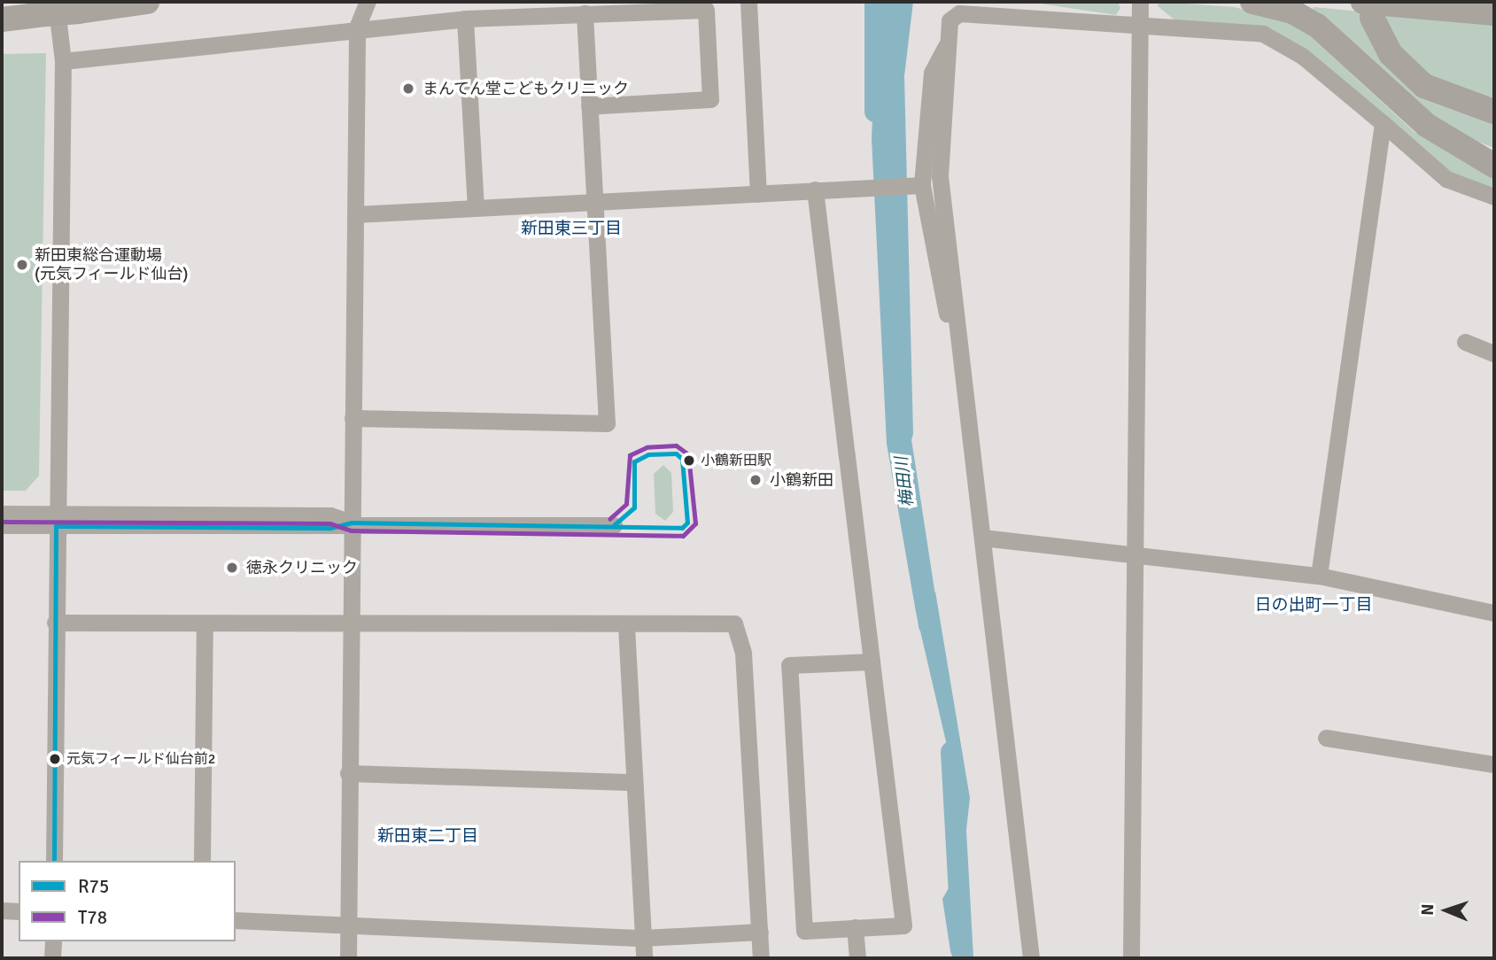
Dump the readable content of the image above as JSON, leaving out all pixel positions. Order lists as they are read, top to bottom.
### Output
{
  "districts": ["新田東三丁目", "日の出町一丁目", "新田東二丁目"],
  "water": ["梅田川"],
  "places": [
    "まんてん堂こどもクリニック",
    "新田東総合運動場 (元気フィールド仙台)",
    "小鶴新田駅",
    "小鶴新田",
    "徳永クリニック",
    "元気フィールド仙台前2"
  ],
  "lines": ["transit line T78", "transit line R75"],
  "legend": ["R75", "T78"],
  "north": "left"
}
